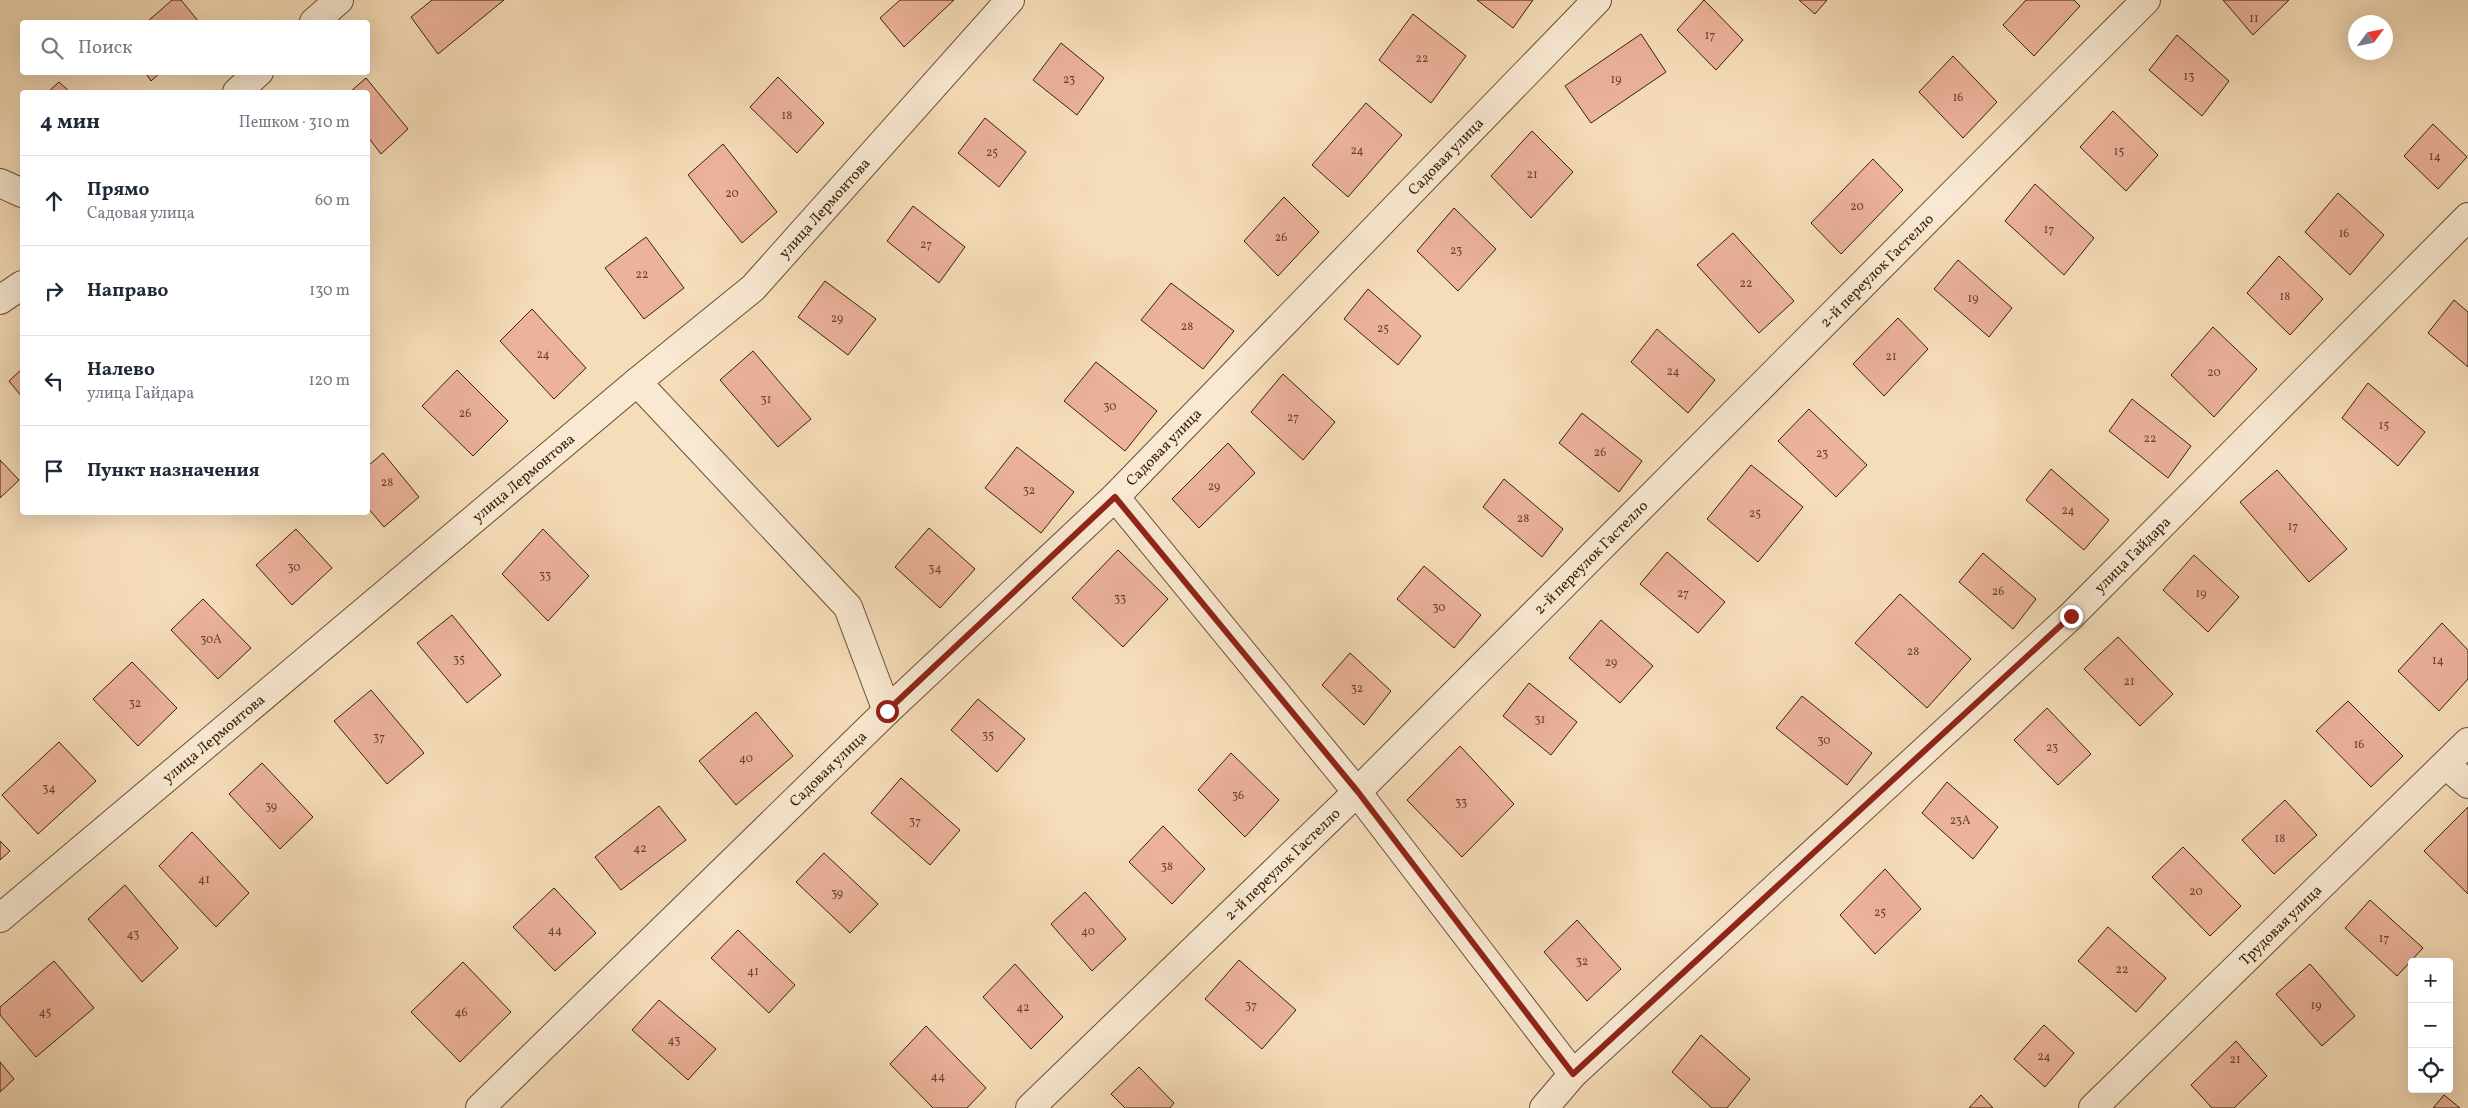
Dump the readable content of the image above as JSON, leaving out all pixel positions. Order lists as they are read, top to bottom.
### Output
{
  "streets": {
    "street": [
      "Садовая улица",
      "улица Лермонтова",
      "2-й переулок Гастелло",
      "улица Гайдара",
      "Трудовая улица"
    ]
  },
  "house_numbers": [
    "11",
    "17",
    "22",
    "13",
    "23",
    "19",
    "16",
    "18",
    "24",
    "15",
    "25",
    "14",
    "21",
    "20",
    "20",
    "17",
    "16",
    "26",
    "27",
    "23",
    "22",
    "22",
    "18",
    "19",
    "29",
    "28",
    "25",
    "24",
    "21",
    "24",
    "20",
    "31",
    "30",
    "26",
    "27",
    "15",
    "22",
    "26",
    "23",
    "28",
    "29",
    "32",
    "24",
    "25",
    "28",
    "17",
    "30",
    "34",
    "33",
    "26",
    "27",
    "19",
    "33",
    "30",
    "30А",
    "28",
    "35",
    "14",
    "29",
    "21",
    "32",
    "32",
    "31",
    "35",
    "37",
    "30",
    "16",
    "23",
    "40",
    "34",
    "36",
    "33",
    "39",
    "23А",
    "37",
    "18",
    "42",
    "38",
    "41",
    "20",
    "39",
    "25",
    "44",
    "40",
    "43",
    "17",
    "32",
    "22",
    "41",
    "37",
    "19",
    "42",
    "45",
    "46",
    "43",
    "24",
    "21",
    "44"
  ],
  "north": "top right",
  "page": {
    "search": "Поиск",
    "heading": ["4 мин", "Пешком · 310 m"],
    "list": [
      ["Прямо", "Садовая улица", "60 m"],
      ["Направо", "130 m"],
      ["Налево", "улица Гайдара", "120 m"],
      "Пункт назначения"
    ],
    "map_buttons": ["+", "−"]
  }
}
